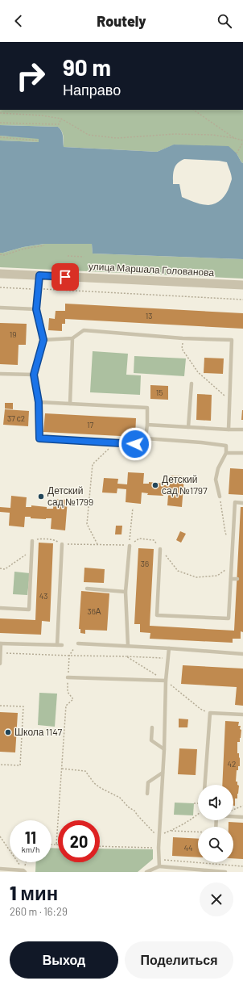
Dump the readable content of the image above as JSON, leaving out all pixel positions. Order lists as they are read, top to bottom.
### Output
{
  "streets": {
    "street": ["улица Маршала Голованова"]
  },
  "places": ["Детский сад №1797", "Детский сад №1799", "Школа 1147"],
  "house_numbers": [
    "13",
    "19",
    "15",
    "37 с2",
    "17",
    "36",
    "43",
    "36А",
    "42",
    "44"
  ],
  "page": {
    "header": "Routely",
    "turn": ["90 m", "Направо"],
    "speed": "11 km/h",
    "limit": "20",
    "heading": ["1 мин", "260 m · 16:29"],
    "buttons": ["Выход", "Поделиться"]
  }
}
